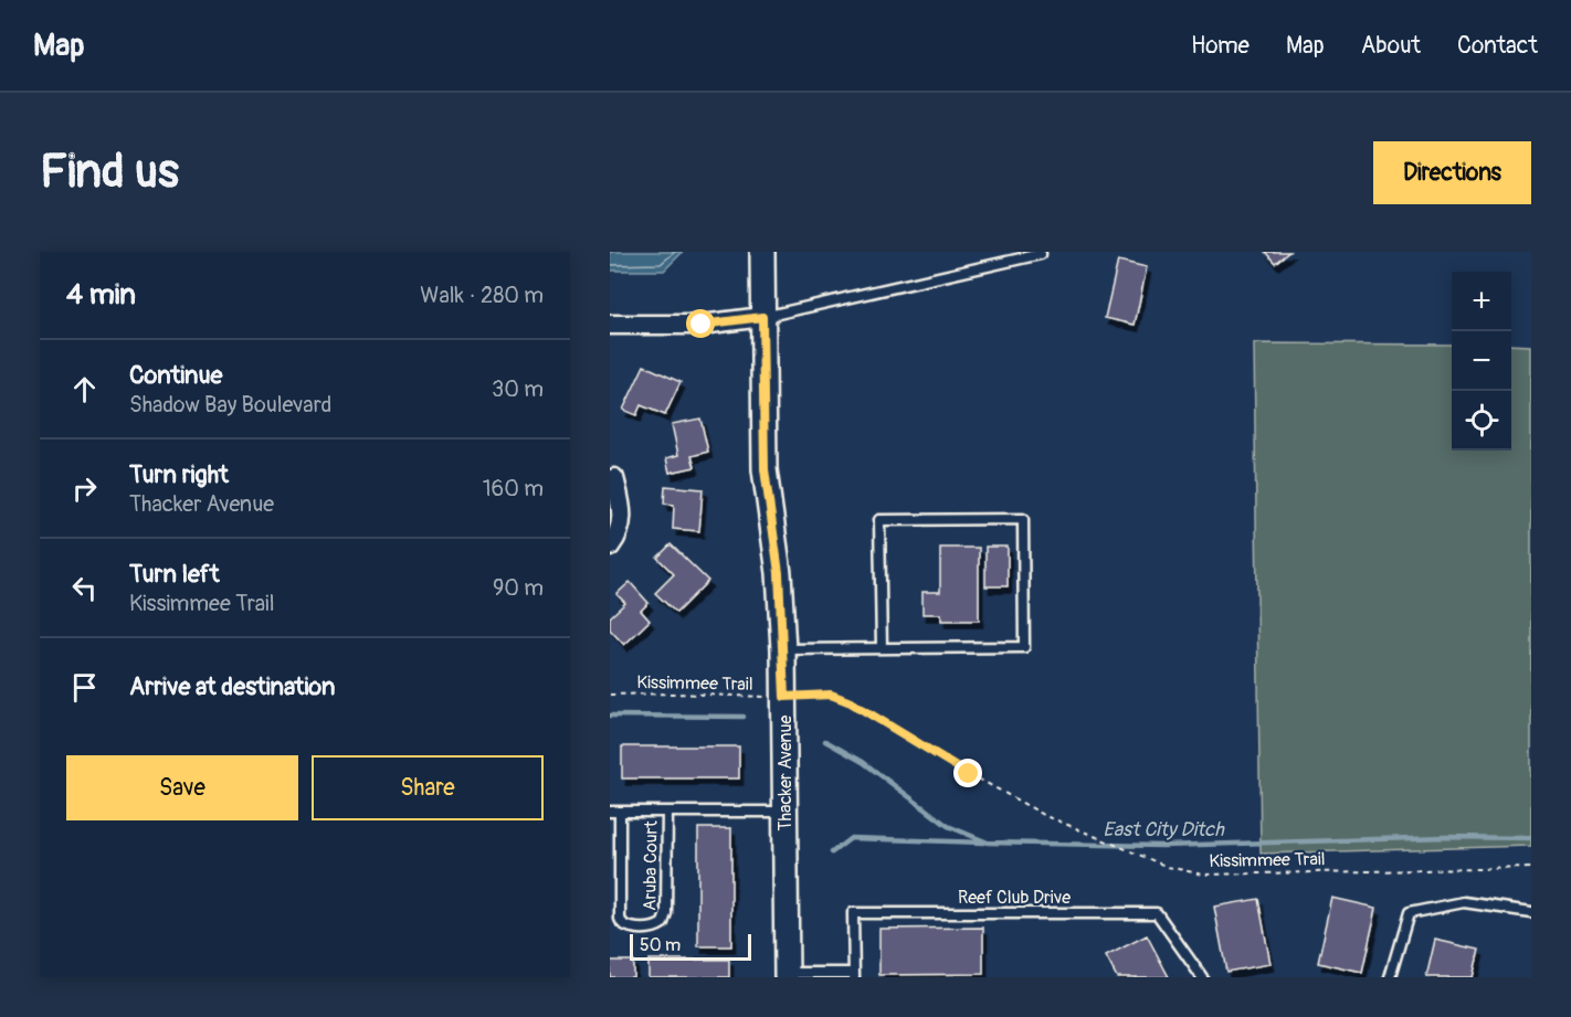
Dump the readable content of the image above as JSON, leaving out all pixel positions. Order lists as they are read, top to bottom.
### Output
{
  "streets": {
    "street": ["Thacker Avenue"],
    "lane": ["Aruba Court", "Reef Club Drive"],
    "path": ["Kissimmee Trail"]
  },
  "crossings": [
    ["Kissimmee Trail", "Thacker Avenue"],
    ["Thacker Avenue", "Reef Club Drive"]
  ],
  "water": ["East City Ditch"],
  "scale_bar": "50 m",
  "page": {
    "header": "Map",
    "nav": [
      "Home",
      "Map",
      "About",
      "Contact"
    ],
    "buttons": [
      "Directions",
      ["Save", "Share"]
    ],
    "title": "Find us",
    "heading": ["4 min", "Walk · 280 m"],
    "map_buttons": ["+", "−"],
    "list": [
      ["Continue", "Shadow Bay Boulevard", "30 m"],
      ["Turn right", "Thacker Avenue", "160 m"],
      ["Turn left", "Kissimmee Trail", "90 m"],
      "Arrive at destination"
    ],
    "scale": "50 m"
  }
}
